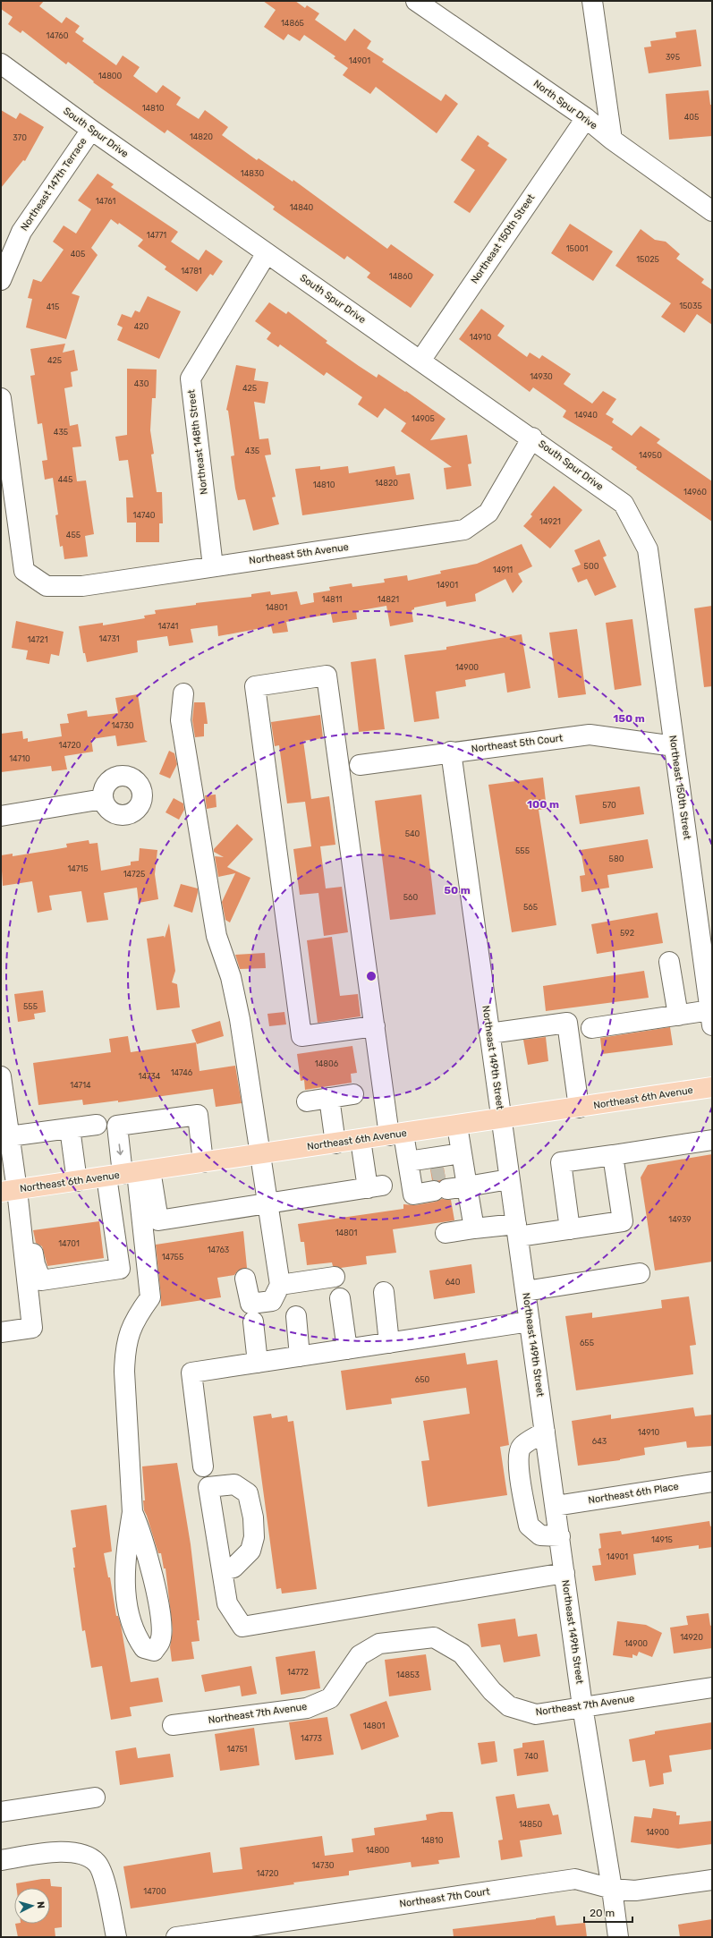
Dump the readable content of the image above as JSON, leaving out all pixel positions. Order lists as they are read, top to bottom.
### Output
{
  "streets": {
    "main road": ["Northeast 6th Avenue"],
    "street": [
      "North Spur Drive",
      "South Spur Drive",
      "Northeast 147th Terrace",
      "Northeast 150th Street",
      "Northeast 148th Street",
      "Northeast 5th Avenue",
      "Northeast 5th Court",
      "Northeast 149th Street",
      "Northeast 6th Place",
      "Northeast 7th Avenue",
      "Northeast 7th Court"
    ]
  },
  "crossings": [
    ["North Spur Drive", "Northeast 150th Street"],
    ["South Spur Drive", "Northeast 147th Terrace"],
    ["South Spur Drive", "Northeast 150th Street"],
    ["South Spur Drive", "Northeast 148th Street"],
    ["South Spur Drive", "Northeast 5th Avenue"],
    ["Northeast 150th Street", "Northeast 5th Court"],
    ["Northeast 148th Street", "Northeast 5th Avenue"],
    ["Northeast 5th Court", "Northeast 149th Street"],
    ["Northeast 149th Street", "Northeast 6th Avenue"],
    ["Northeast 149th Street", "Northeast 6th Place"],
    ["Northeast 149th Street", "Northeast 7th Avenue"],
    ["Northeast 149th Street", "Northeast 7th Court"]
  ],
  "house_numbers": [
    "14865",
    "14760",
    "395",
    "14901",
    "14800",
    "14810",
    "405",
    "14820",
    "370",
    "14830",
    "14761",
    "14840",
    "14771",
    "15001",
    "405",
    "15025",
    "14781",
    "14860",
    "15035",
    "415",
    "420",
    "14910",
    "425",
    "14930",
    "430",
    "425",
    "14940",
    "14905",
    "435",
    "435",
    "14950",
    "445",
    "14820",
    "14810",
    "14960",
    "14740",
    "14921",
    "455",
    "500",
    "14911",
    "14901",
    "14811",
    "14821",
    "14801",
    "14741",
    "14731",
    "14721",
    "14900",
    "14730",
    "14720",
    "14710",
    "570",
    "540",
    "555",
    "580",
    "14715",
    "14725",
    "560",
    "565",
    "592",
    "555",
    "14806",
    "14746",
    "14734",
    "14714",
    "14939",
    "14801",
    "14701",
    "14763",
    "14755",
    "640",
    "655",
    "650",
    "14910",
    "643",
    "14915",
    "14901",
    "14920",
    "14900",
    "14772",
    "14853",
    "14801",
    "14773",
    "14751",
    "740",
    "14850",
    "14900",
    "14810",
    "14800",
    "14730",
    "14720",
    "14700"
  ],
  "scale_bar": "20 m",
  "north": "right",
  "rings": ["150 m", "100 m", "50 m"]
}
